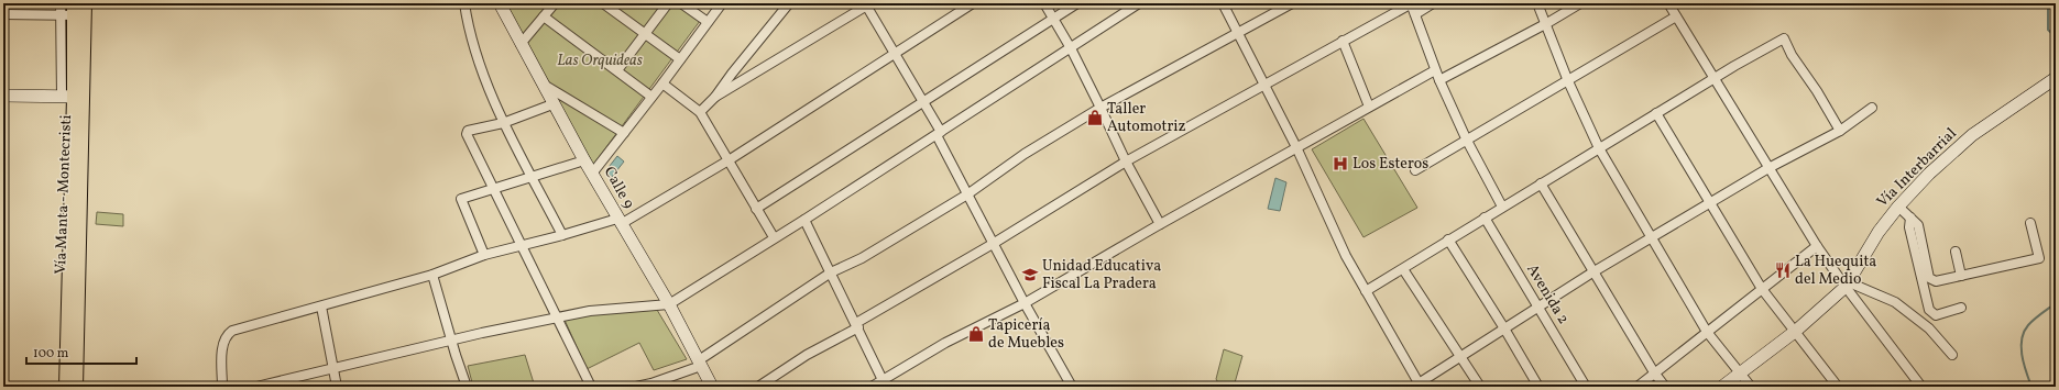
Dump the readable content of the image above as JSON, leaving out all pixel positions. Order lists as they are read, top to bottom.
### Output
{
  "streets": {
    "main road": ["Vía Manta - Montecristi"],
    "street": ["Vía Interbarrial", "Calle 9", "Avenida 2"]
  },
  "parks": ["Las Orquideas"],
  "places": {
    "shop": ["Taller Automotriz", "Tapicería de Muebles"],
    "hospital": ["Los Esteros"],
    "restaurant": ["La Huequita del Medio"],
    "school or university": ["Unidad Educativa Fiscal La Pradera"]
  },
  "scale_bar": "100 m"
}
